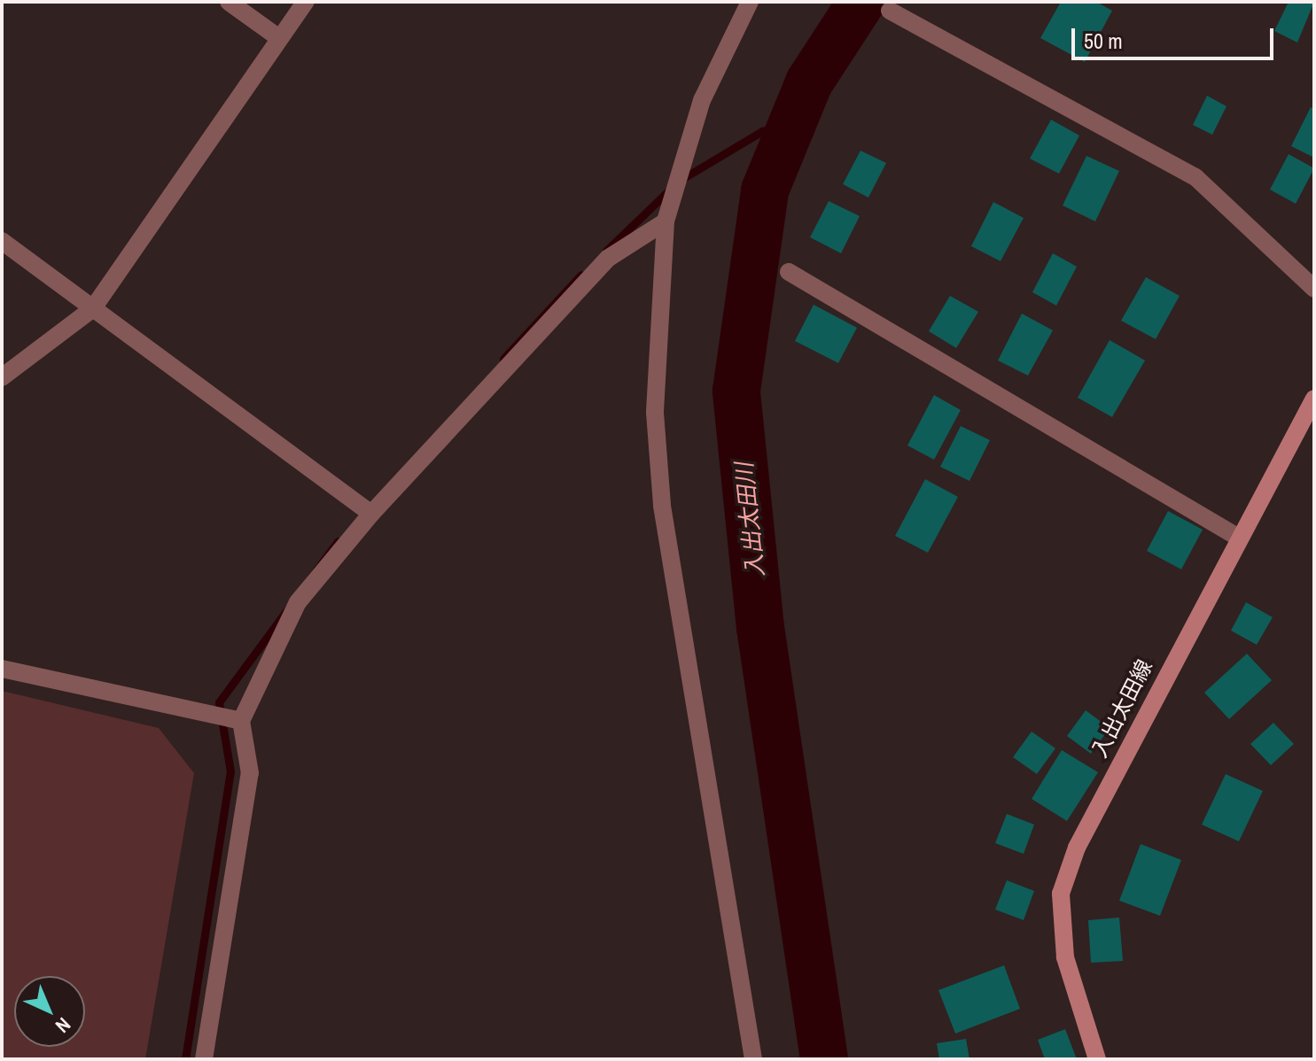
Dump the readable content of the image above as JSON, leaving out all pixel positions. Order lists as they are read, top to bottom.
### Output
{
  "streets": {
    "main road": ["入出太田線"]
  },
  "water": ["入出太田川"],
  "scale_bar": "50 m",
  "north": "bottom right"
}
